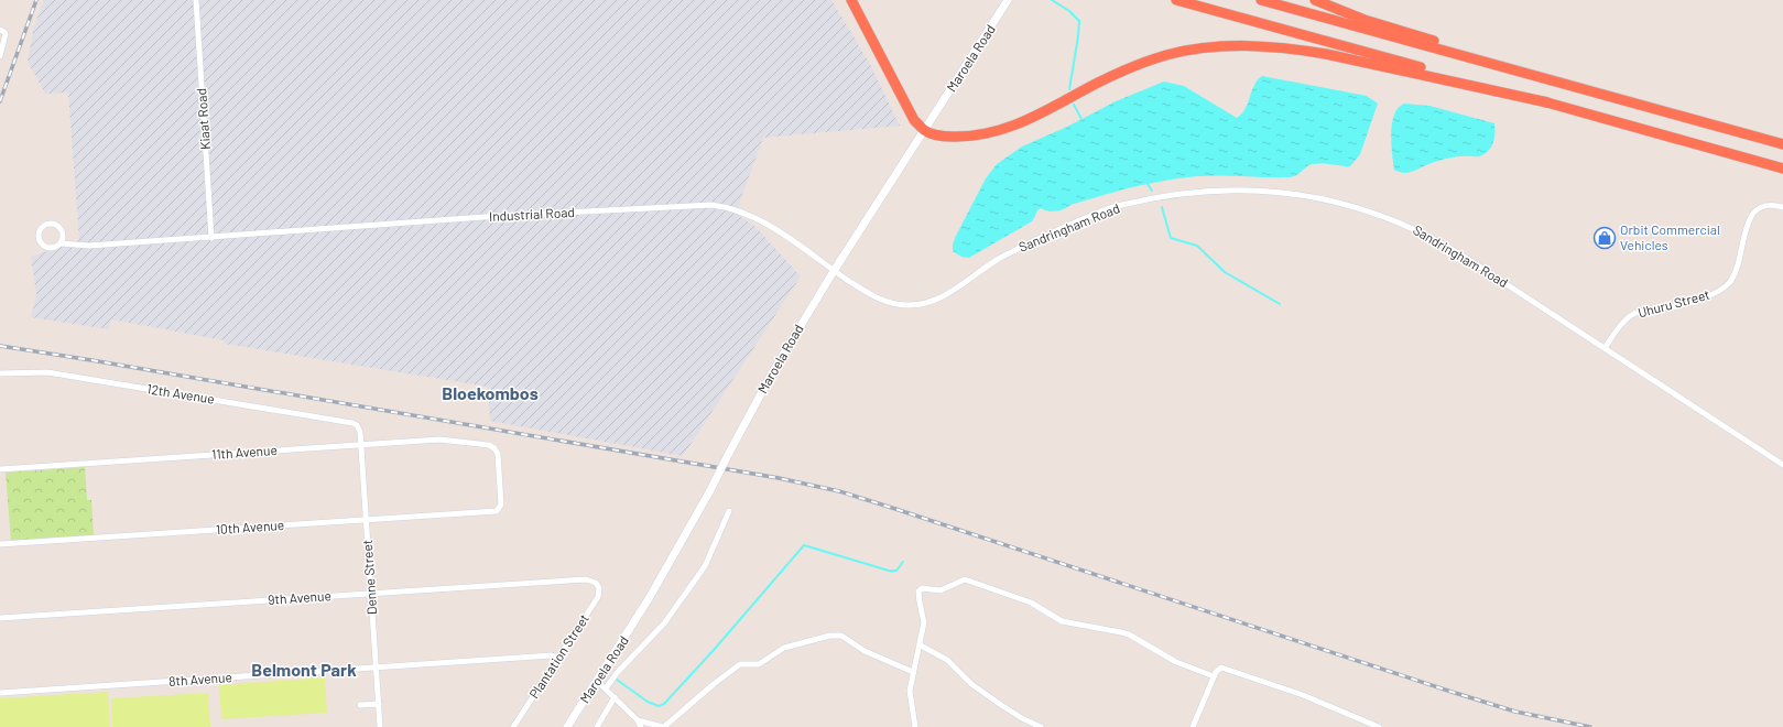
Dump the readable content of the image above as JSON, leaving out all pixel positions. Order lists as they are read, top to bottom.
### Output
{
  "streets": {
    "street": [
      "Maroela Road",
      "Kiaat Road",
      "Industrial Road",
      "Sandringham Road",
      "Uhuru Street",
      "12th Avenue",
      "11th Avenue",
      "10th Avenue",
      "Denne Street",
      "9th Avenue",
      "Plantation Street",
      "8th Avenue"
    ]
  },
  "crossings": [
    ["Maroela Road", "Industrial Road"],
    ["Maroela Road", "Sandringham Road"],
    ["Kiaat Road", "Industrial Road"],
    ["Industrial Road", "Sandringham Road"],
    ["Sandringham Road", "Uhuru Street"],
    ["12th Avenue", "Denne Street"],
    ["11th Avenue", "10th Avenue"],
    ["11th Avenue", "Denne Street"],
    ["10th Avenue", "Denne Street"],
    ["Denne Street", "9th Avenue"],
    ["Denne Street", "8th Avenue"],
    ["9th Avenue", "Plantation Street"],
    ["Plantation Street", "8th Avenue"]
  ],
  "districts": ["Bloekombos", "Belmont Park"],
  "places": {
    "shop": ["Orbit Commercial Vehicles"]
  }
}
